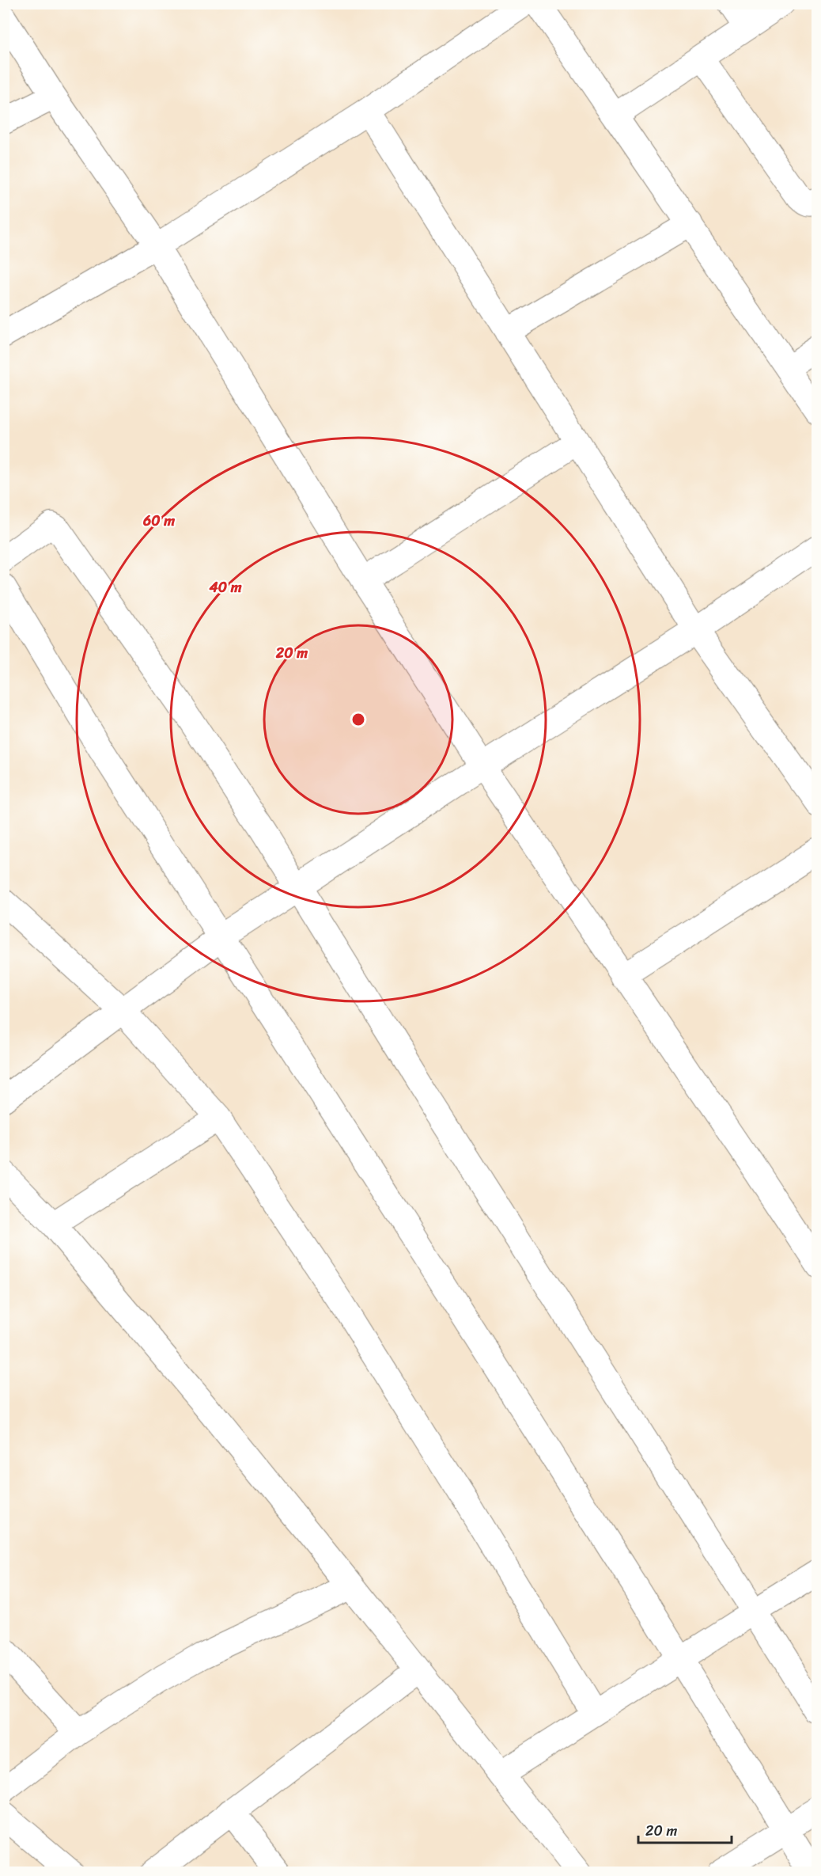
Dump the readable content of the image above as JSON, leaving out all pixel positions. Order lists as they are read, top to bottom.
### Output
{
  "scale_bar": "20 m",
  "rings": ["60 m", "40 m", "20 m"]
}
